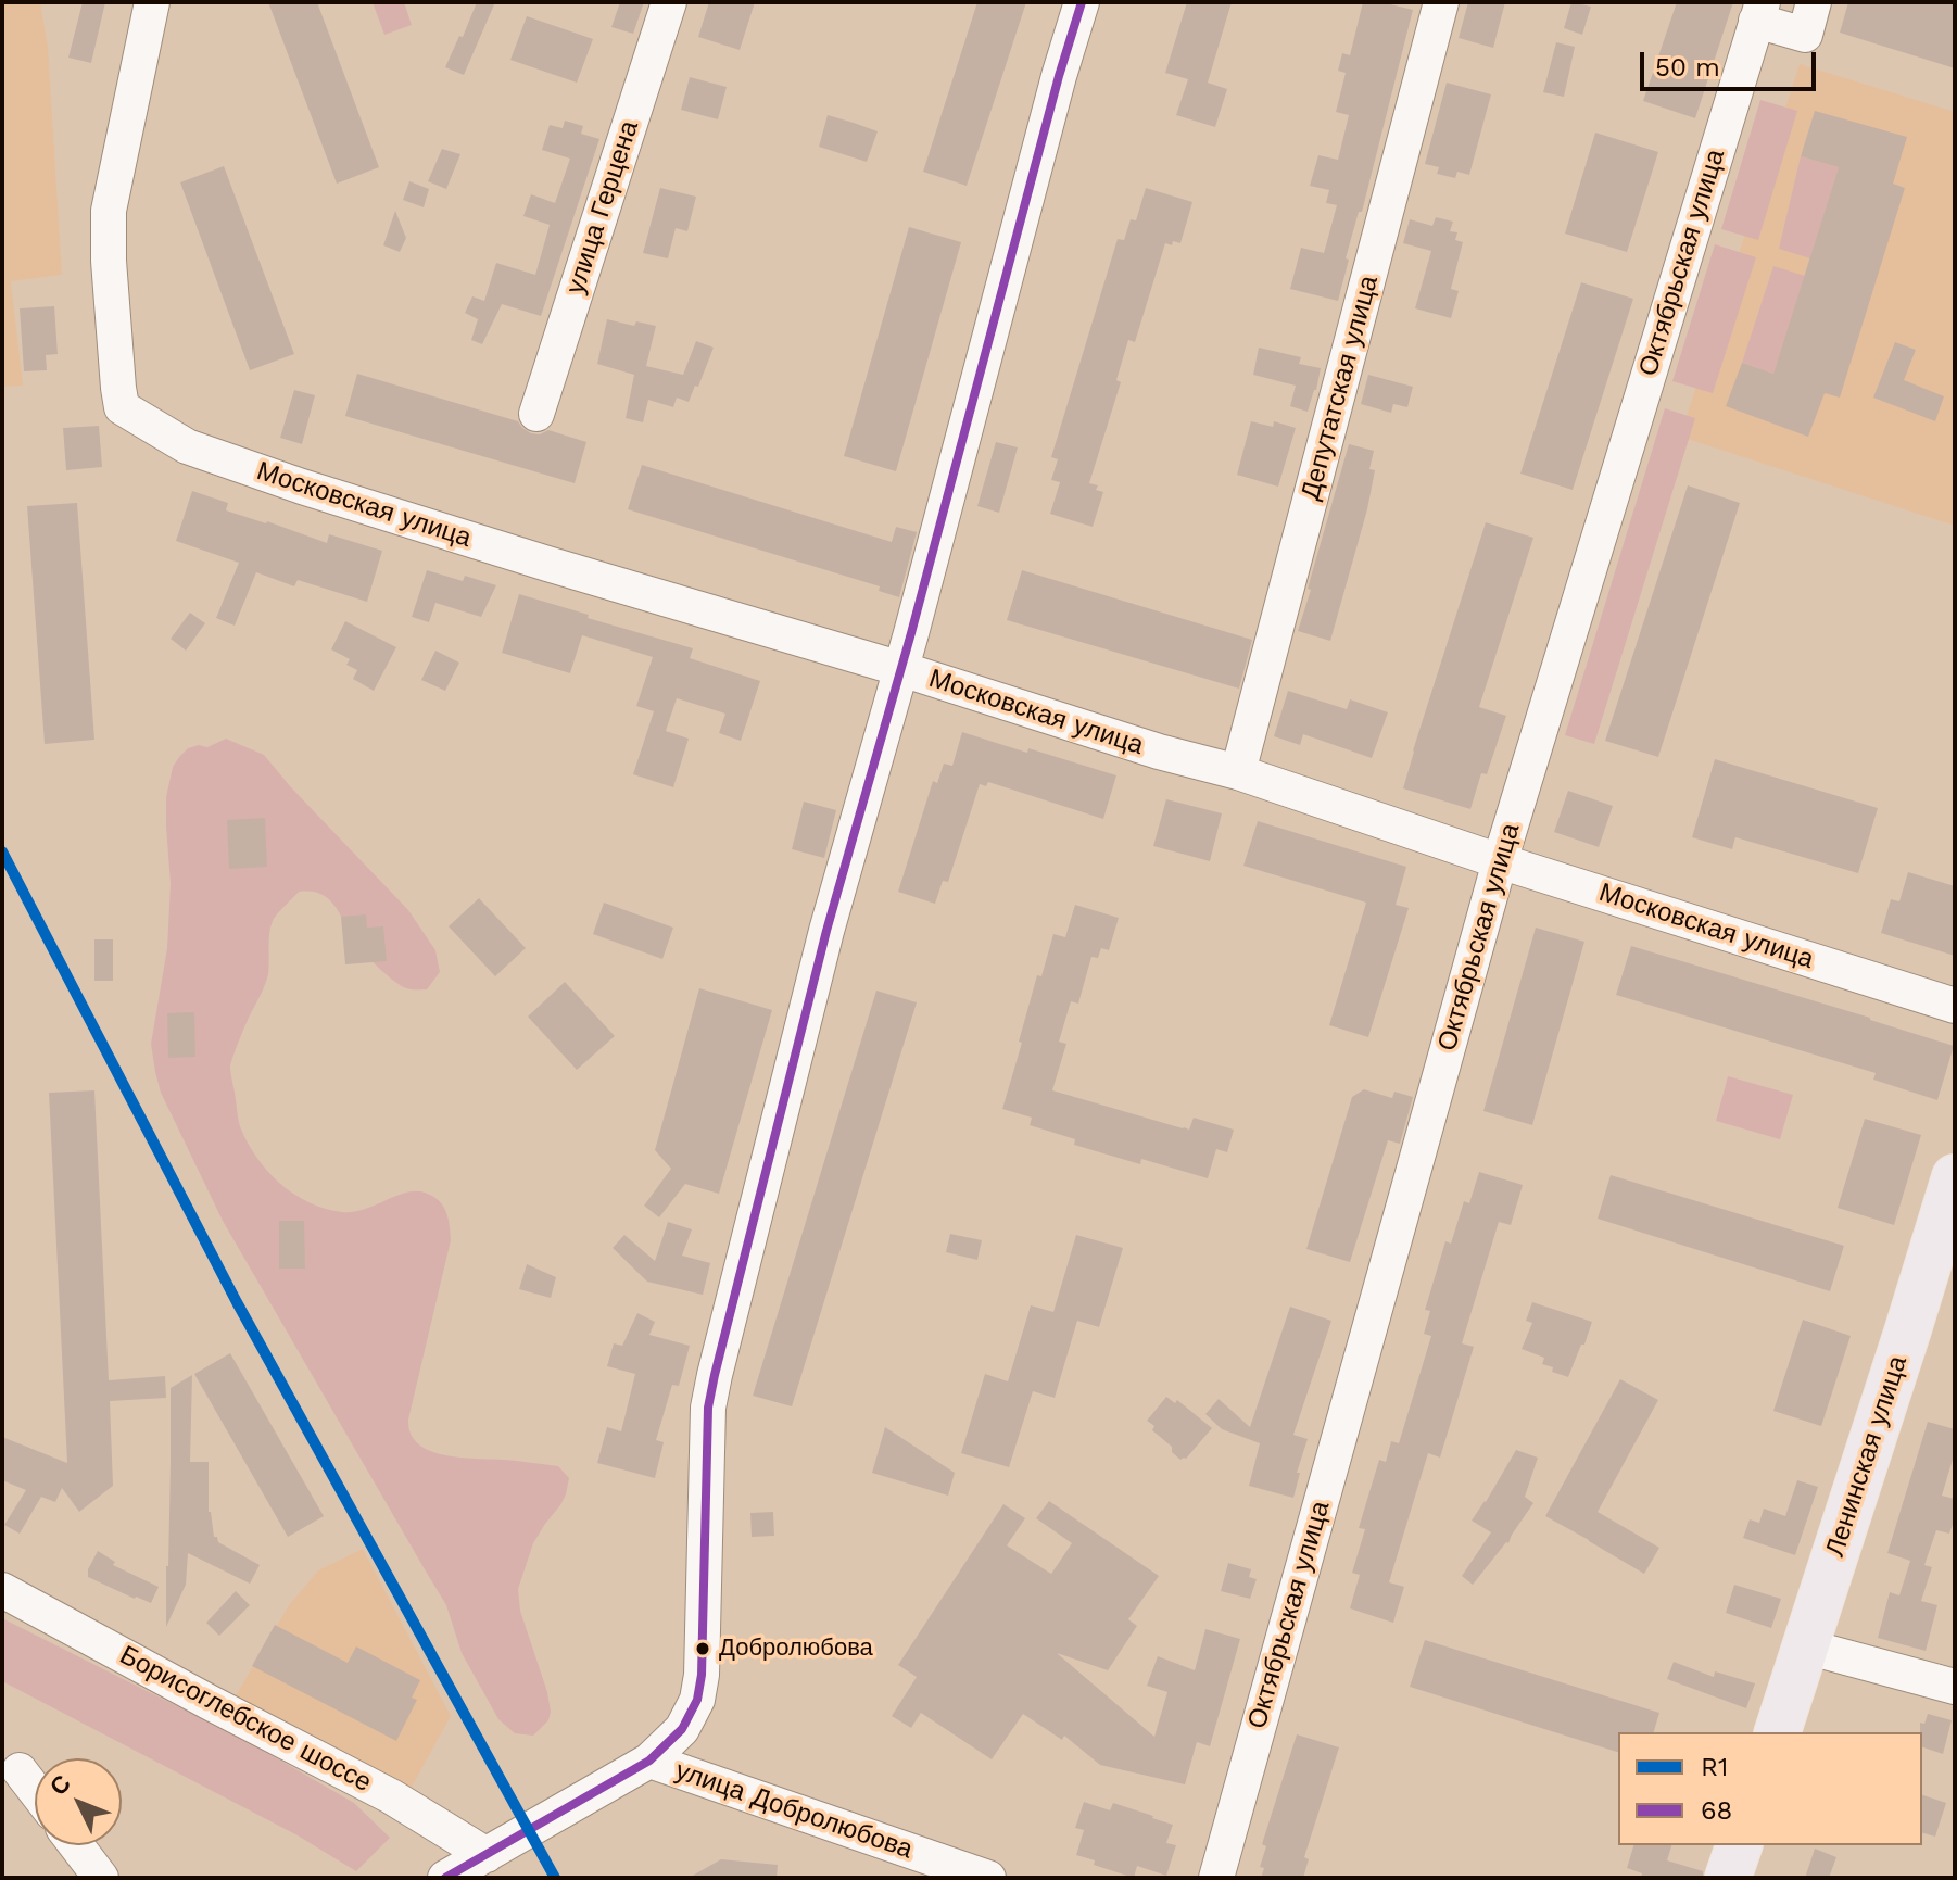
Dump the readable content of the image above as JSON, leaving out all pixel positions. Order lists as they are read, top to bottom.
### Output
{
  "streets": {
    "main road": ["Ленинская улица"],
    "street": [
      "улица Герцена",
      "Октябрьская улица",
      "Депутатская улица",
      "Московская улица",
      "Борисоглебское шоссе",
      "улица Добролюбова"
    ]
  },
  "crossings": [
    ["Октябрьская улица", "Московская улица"],
    ["Депутатская улица", "Московская улица"]
  ],
  "places": ["Добролюбова"],
  "lines": ["transit line 68", "transit line R1"],
  "legend": ["R1", "68"],
  "scale_bar": "50 m",
  "north": "top left"
}
